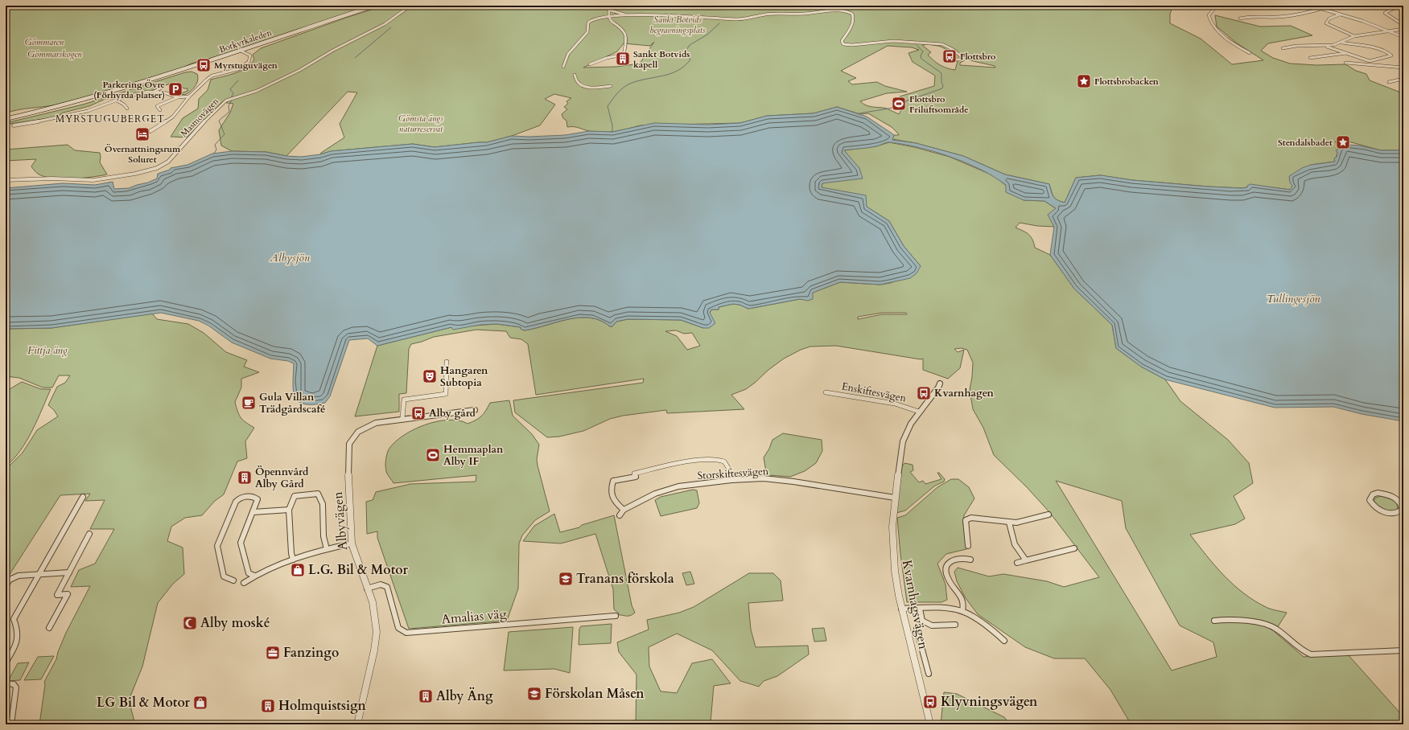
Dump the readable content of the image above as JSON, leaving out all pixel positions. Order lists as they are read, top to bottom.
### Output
{
  "streets": {
    "main road": ["Botkyrkaleden"],
    "street": [
      "Masmovägen",
      "Enskiftesvägen",
      "Storskiftesvägen",
      "Albyvägen",
      "Kvarnhagsvägen",
      "Amalias väg"
    ]
  },
  "crossings": [
    ["Enskiftesvägen", "Kvarnhagsvägen"],
    ["Storskiftesvägen", "Kvarnhagsvägen"],
    ["Albyvägen", "Amalias väg"]
  ],
  "districts": ["MYRSTUGUBERGET"],
  "water": ["Albysjön", "Tullingesjön"],
  "parks": [
    "Sankt Botvids begravningsplats",
    "Gömmaren",
    "Gömmarskogen",
    "Gömsta ängs naturreservat",
    "Fittja äng"
  ],
  "places": {
    "bus stop": [
      "Flottsbro",
      "Myrstuguvägen",
      "Kvarnhagen",
      "Alby gård",
      "Klyvningsvägen"
    ],
    "building": [
      "Sankt Botvids kapell",
      "Öpennvård Alby Gård",
      "Alby Äng",
      "Holmquistsign"
    ],
    "place": ["Flottsbrobacken", "Stendalsbadet"],
    "parking": ["Parkering Övre (Förhyrda platser)"],
    "sports": ["Flottsbro Friluftsområde", "Hemmaplan Alby IF"],
    "hotel": ["Övernattningsrum Soluret"],
    "theatre": ["Hangaren Subtopia"],
    "cafe": ["Gula Villan Trädgårdscafé"],
    "shop": ["L.G. Bil & Motor", "LG Bil & Motor"],
    "school or university": ["Tranans förskola", "Förskolan Måsen"],
    "mosque": ["Alby moské"],
    "office": ["Fanzingo"]
  }
}
